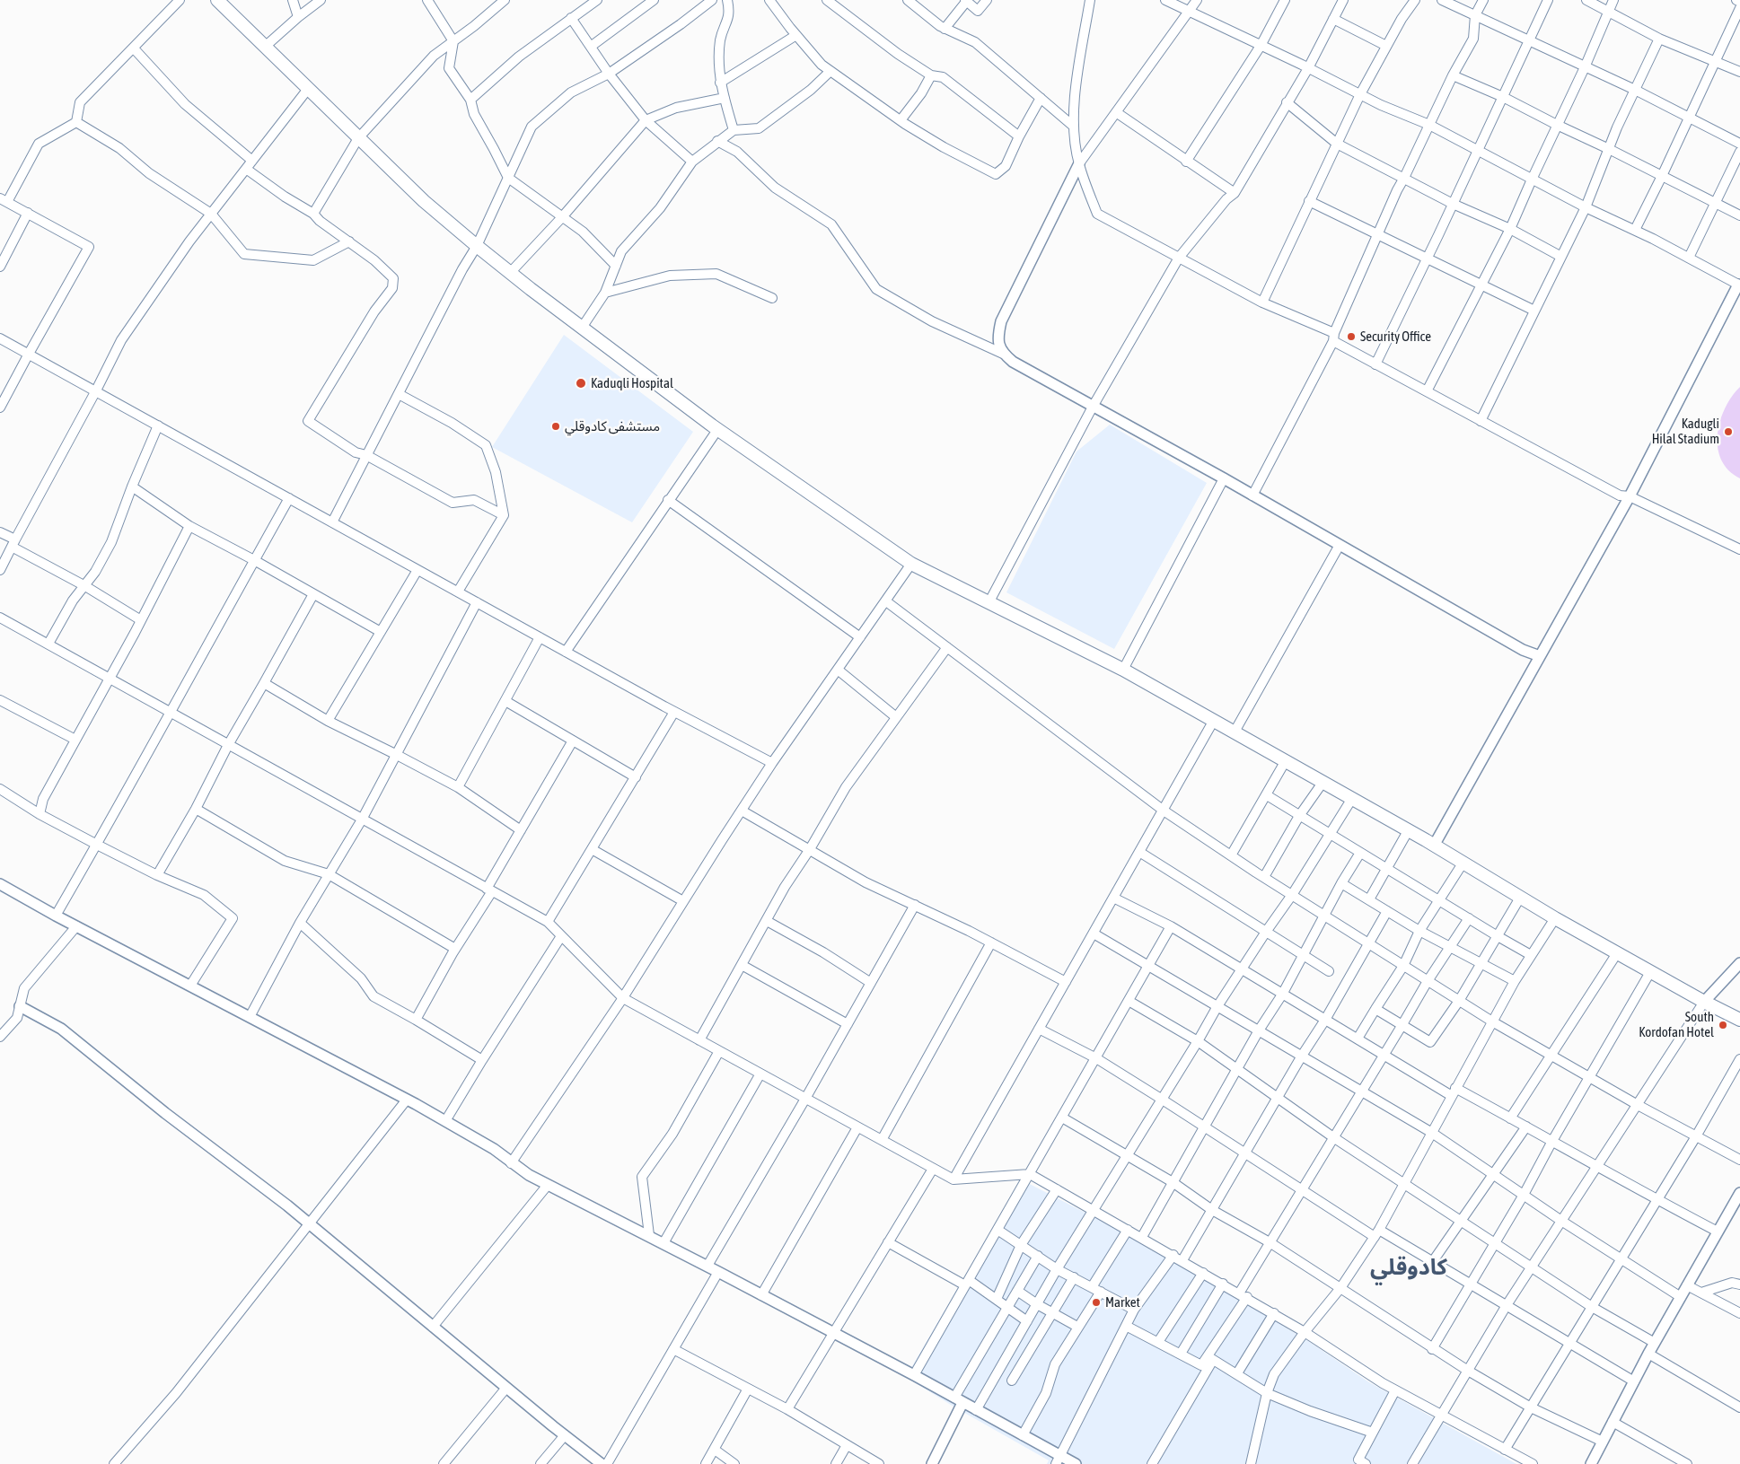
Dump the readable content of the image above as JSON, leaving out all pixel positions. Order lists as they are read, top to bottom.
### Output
{
  "districts": ["كادوقلي"],
  "places": [
    "Security Office",
    "Kaduqli Hospital",
    "مستشفى كادوقلي",
    "Kadugli Hilal Stadium",
    "South Kordofan Hotel",
    "Market"
  ]
}
